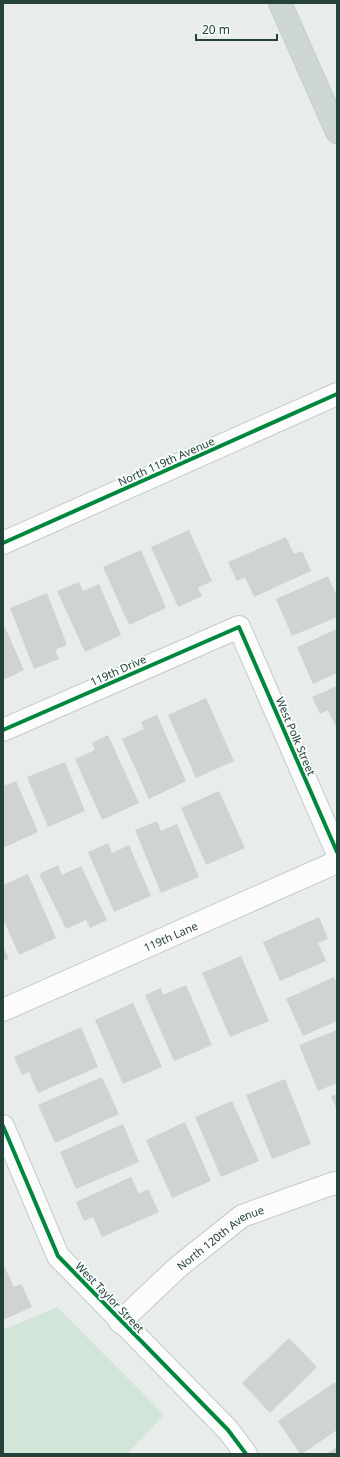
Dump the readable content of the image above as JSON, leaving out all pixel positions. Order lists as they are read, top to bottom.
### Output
{
  "streets": {
    "street": [
      "North 119th Avenue",
      "119th Drive",
      "West Polk Street",
      "119th Lane",
      "North 120th Avenue",
      "West Taylor Street"
    ]
  },
  "crossings": [
    ["119th Drive", "West Polk Street"],
    ["North 120th Avenue", "West Taylor Street"]
  ],
  "scale_bar": "20 m"
}
